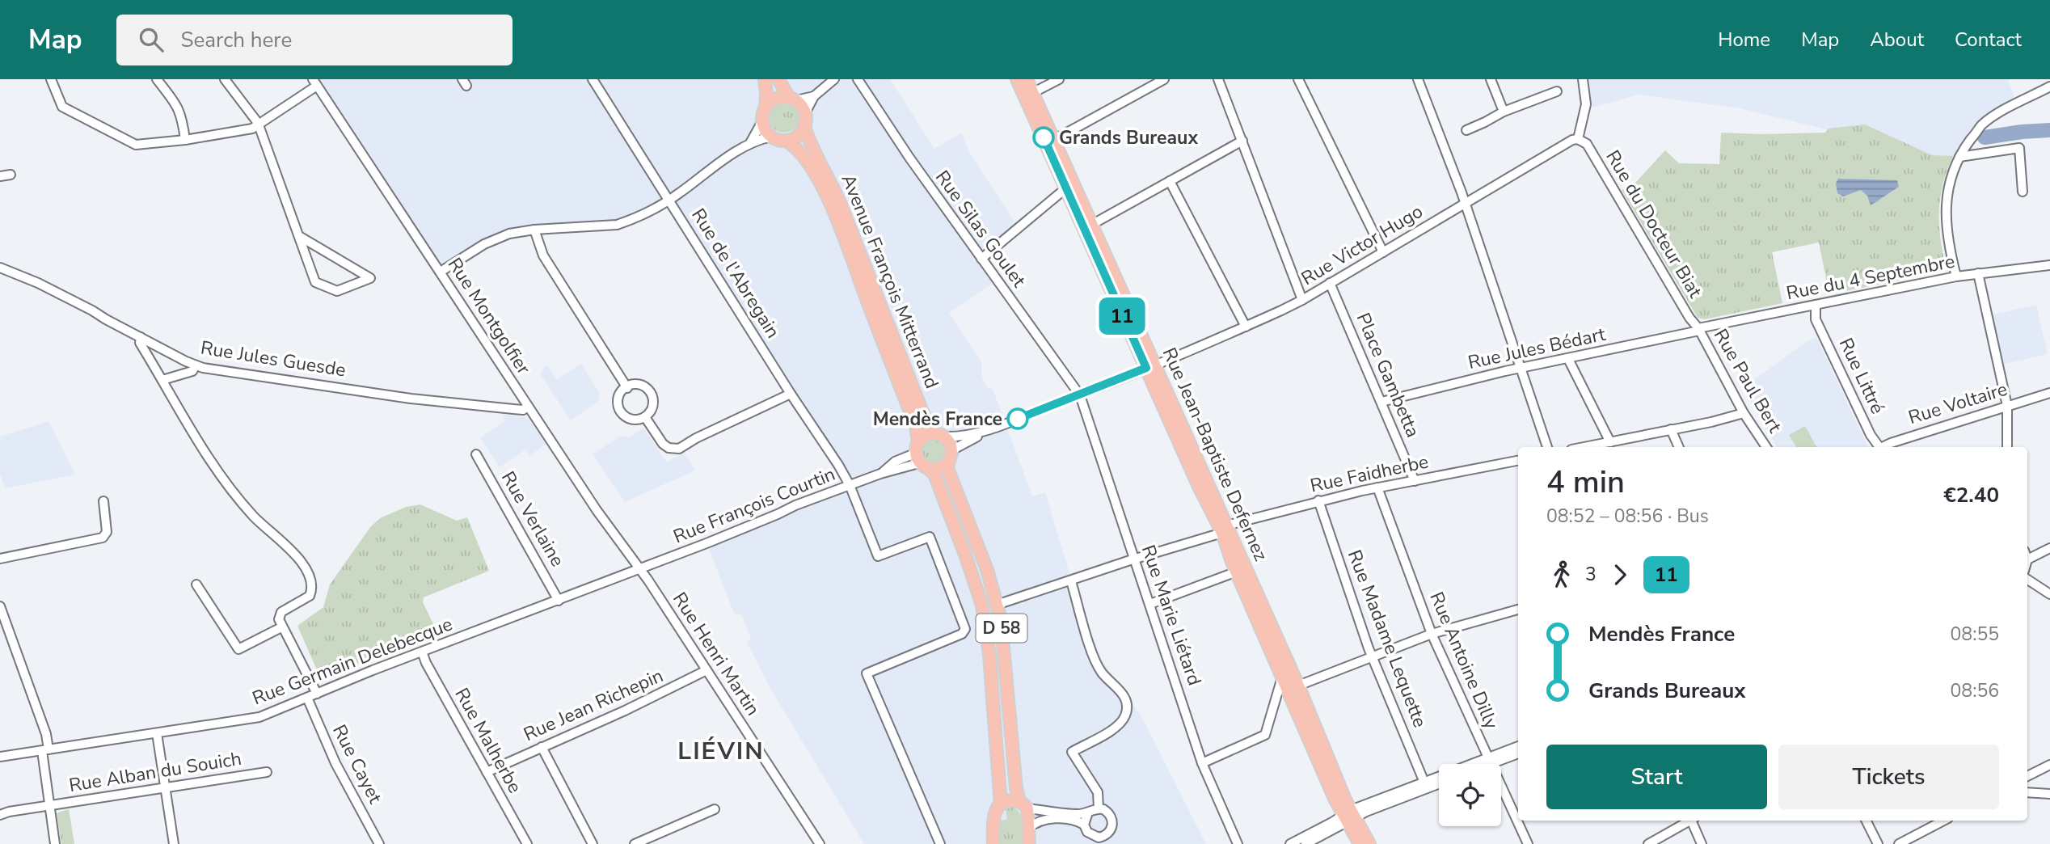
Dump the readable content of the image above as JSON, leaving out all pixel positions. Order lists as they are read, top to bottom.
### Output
{
  "streets": {
    "main road": ["Avenue François Mitterrand", "Rue Jean-Baptiste Defernez", "D 58"],
    "street": [
      "Rue du Docteur Biat",
      "Rue Silas Goulet",
      "Rue Victor Hugo",
      "Rue de l'Abregain",
      "Rue du 4 Septembre",
      "Rue Montgolfier",
      "Rue Jules Bédart",
      "Rue Jules Guesde",
      "Place Gambetta",
      "Rue Littré",
      "Rue Paul Bert",
      "Rue Voltaire",
      "Rue Faidherbe",
      "Rue François Courtin",
      "Rue Verlaine",
      "Rue Marie Liétard",
      "Rue Madame Lequette",
      "Rue Henri Martin",
      "Rue Antoine Dilly",
      "Rue Germain Delebecque",
      "Rue Jean Richepin",
      "Rue Malherbe",
      "Rue Cayet",
      "Rue Alban du Souich"
    ]
  },
  "crossings": [
    ["Rue du Docteur Biat", "Rue Victor Hugo"],
    ["Rue du Docteur Biat", "Rue du 4 Septembre"],
    ["Rue du Docteur Biat", "Rue Jules Bédart"],
    ["Rue du Docteur Biat", "Rue Paul Bert"],
    ["Rue Silas Goulet", "Rue Marie Liétard"],
    ["Rue Victor Hugo", "Place Gambetta"],
    ["Rue Victor Hugo", "Rue Jean-Baptiste Defernez"],
    ["Rue de l'Abregain", "Rue François Courtin"],
    ["Rue du 4 Septembre", "Rue Jules Bédart"],
    ["Rue du 4 Septembre", "Rue Littré"],
    ["Rue du 4 Septembre", "Rue Paul Bert"],
    ["Rue Montgolfier", "Rue Jules Guesde"],
    ["Rue Montgolfier", "Rue François Courtin"],
    ["Rue Montgolfier", "Rue Henri Martin"],
    ["Rue Montgolfier", "Rue Germain Delebecque"],
    ["Rue Jules Bédart", "Place Gambetta"],
    ["Rue Jules Bédart", "Rue Paul Bert"],
    ["Place Gambetta", "Rue Faidherbe"],
    ["Rue Jean-Baptiste Defernez", "Rue Faidherbe"],
    ["Rue Faidherbe", "Rue Marie Liétard"],
    ["Rue Faidherbe", "D 58"],
    ["Rue Faidherbe", "Rue Madame Lequette"],
    ["Rue Faidherbe", "Rue Antoine Dilly"],
    ["Rue François Courtin", "Rue Henri Martin"],
    ["Rue François Courtin", "Rue Germain Delebecque"],
    ["Rue Verlaine", "Rue Germain Delebecque"],
    ["Rue Henri Martin", "Rue Germain Delebecque"],
    ["Rue Henri Martin", "Rue Jean Richepin"],
    ["Rue Germain Delebecque", "Rue Malherbe"],
    ["Rue Germain Delebecque", "Rue Cayet"],
    ["Rue Jean Richepin", "Rue Malherbe"]
  ],
  "districts": ["LIÉVIN"],
  "places": ["Grands Bureaux", "Mendès France"],
  "lines": ["bus line 11"],
  "page": {
    "header": "Map",
    "search": "Search here",
    "nav": [
      "Home",
      "Map",
      "About",
      "Contact"
    ],
    "on_map": "11",
    "heading": ["4 min", "08:52 – 08:56 · Bus", "€2.40"],
    "legs": ["3", "11"],
    "list": [
      {
        "name": "Mendès France",
        "value": "08:55"
      },
      {
        "name": "Grands Bureaux",
        "value": "08:56"
      }
    ],
    "buttons": ["Start", "Tickets"]
  }
}
